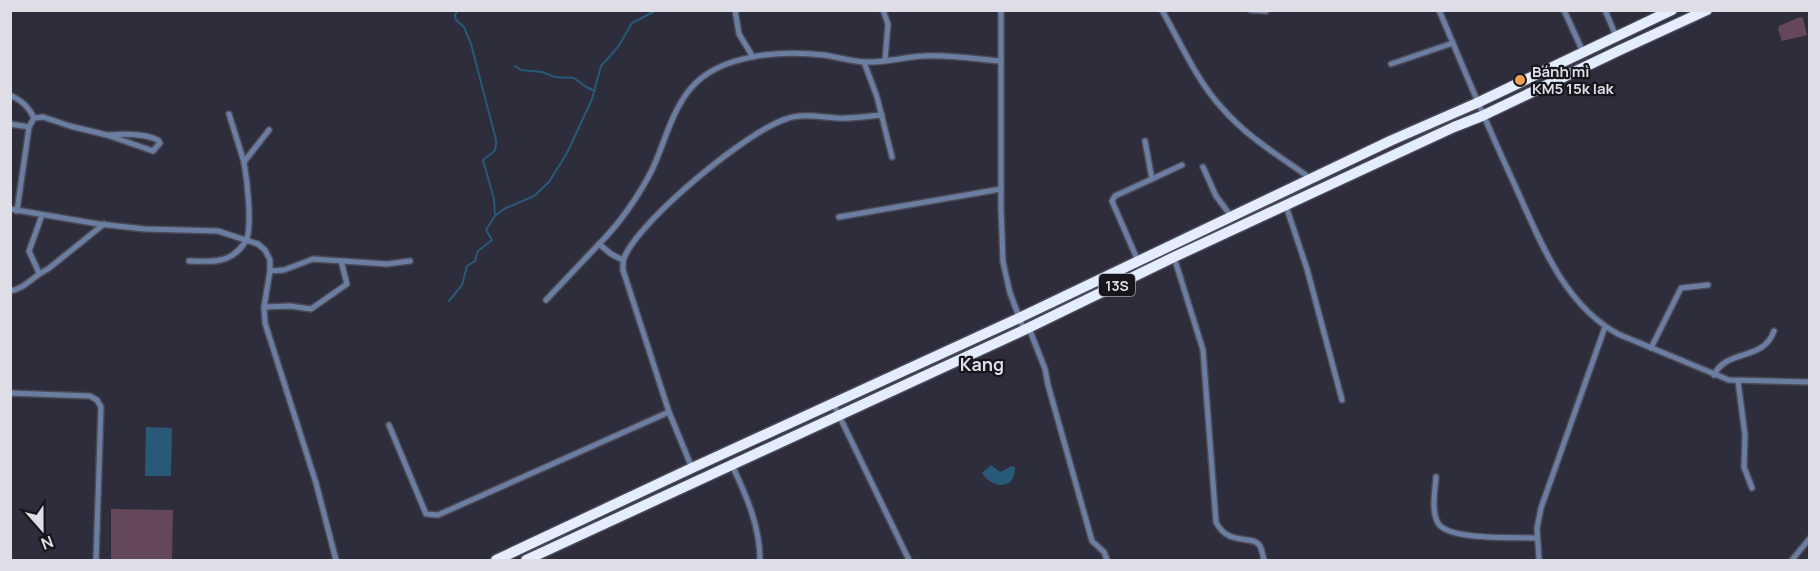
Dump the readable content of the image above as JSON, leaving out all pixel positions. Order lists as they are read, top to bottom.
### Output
{
  "streets": {
    "highway": ["13S"]
  },
  "districts": ["Kang"],
  "places": ["Bánh mì KM5 15k lak"],
  "north": "bottom"
}
